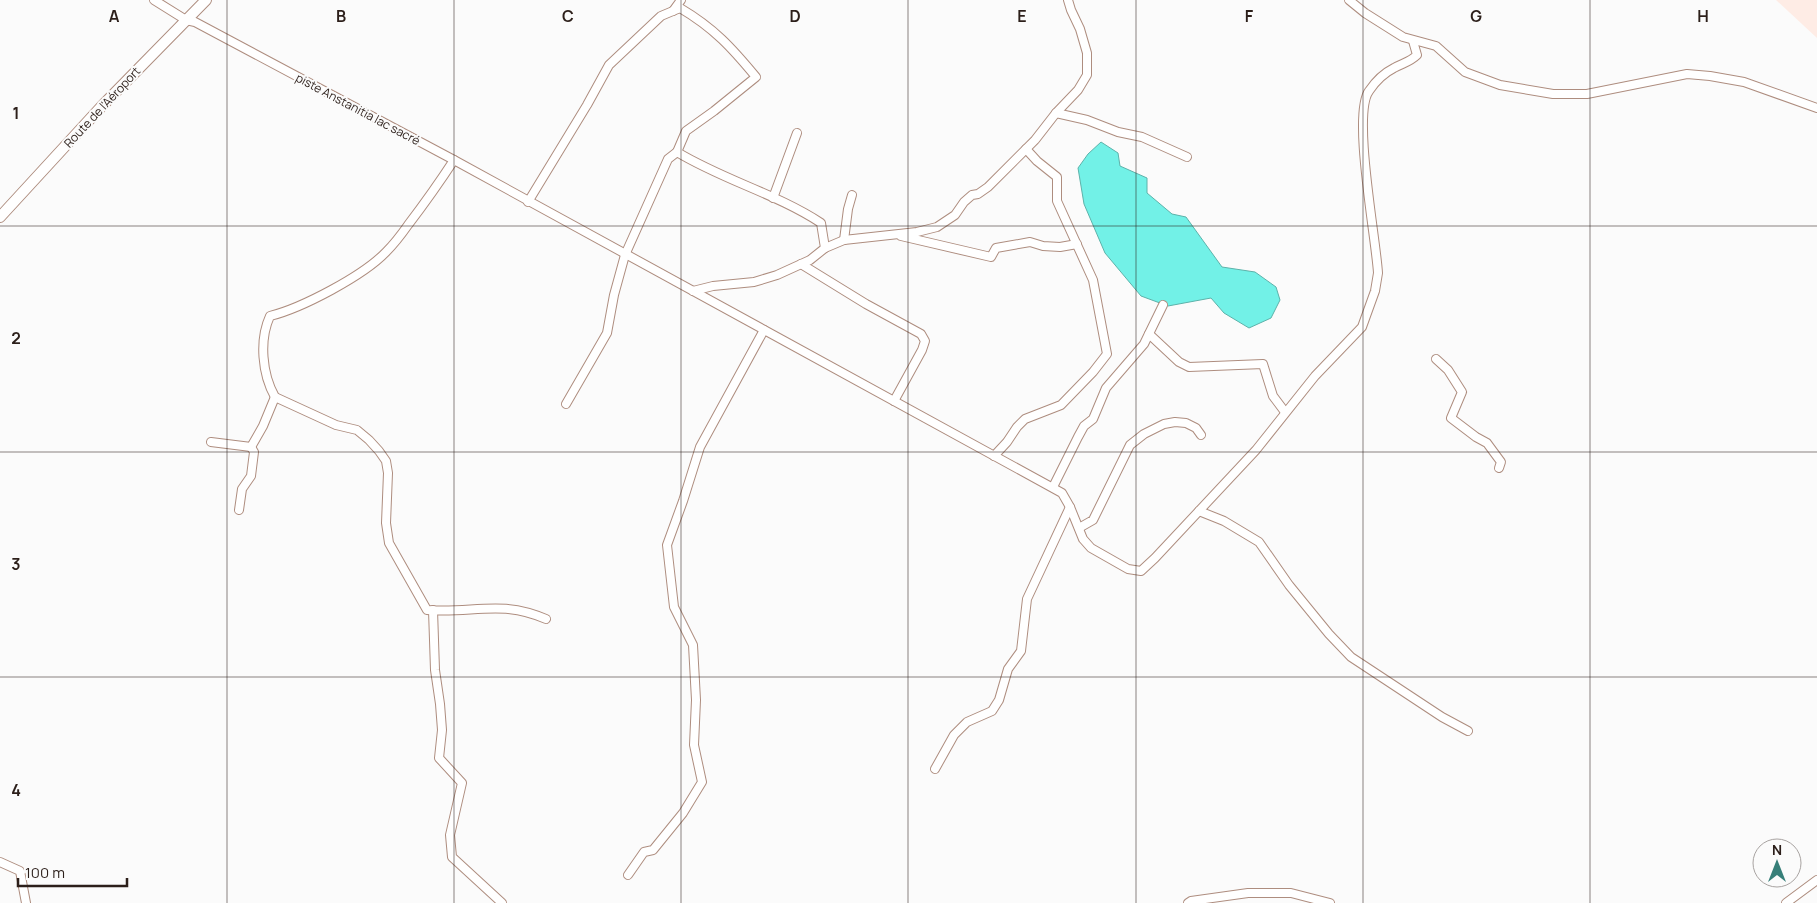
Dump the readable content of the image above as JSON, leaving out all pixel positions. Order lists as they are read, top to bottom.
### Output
{
  "streets": {
    "main road": ["Route de l'Aéroport"],
    "street": ["piste Anstanitia lac sacré"]
  },
  "crossings": [
    ["Route de l'Aéroport", "piste Anstanitia lac sacré"]
  ],
  "scale_bar": "100 m",
  "north": "top",
  "grid": {
    "columns": [
      "A",
      "B",
      "C",
      "D",
      "E",
      "F",
      "G",
      "H"
    ],
    "rows": [
      "1",
      "2",
      "3",
      "4"
    ]
  }
}
